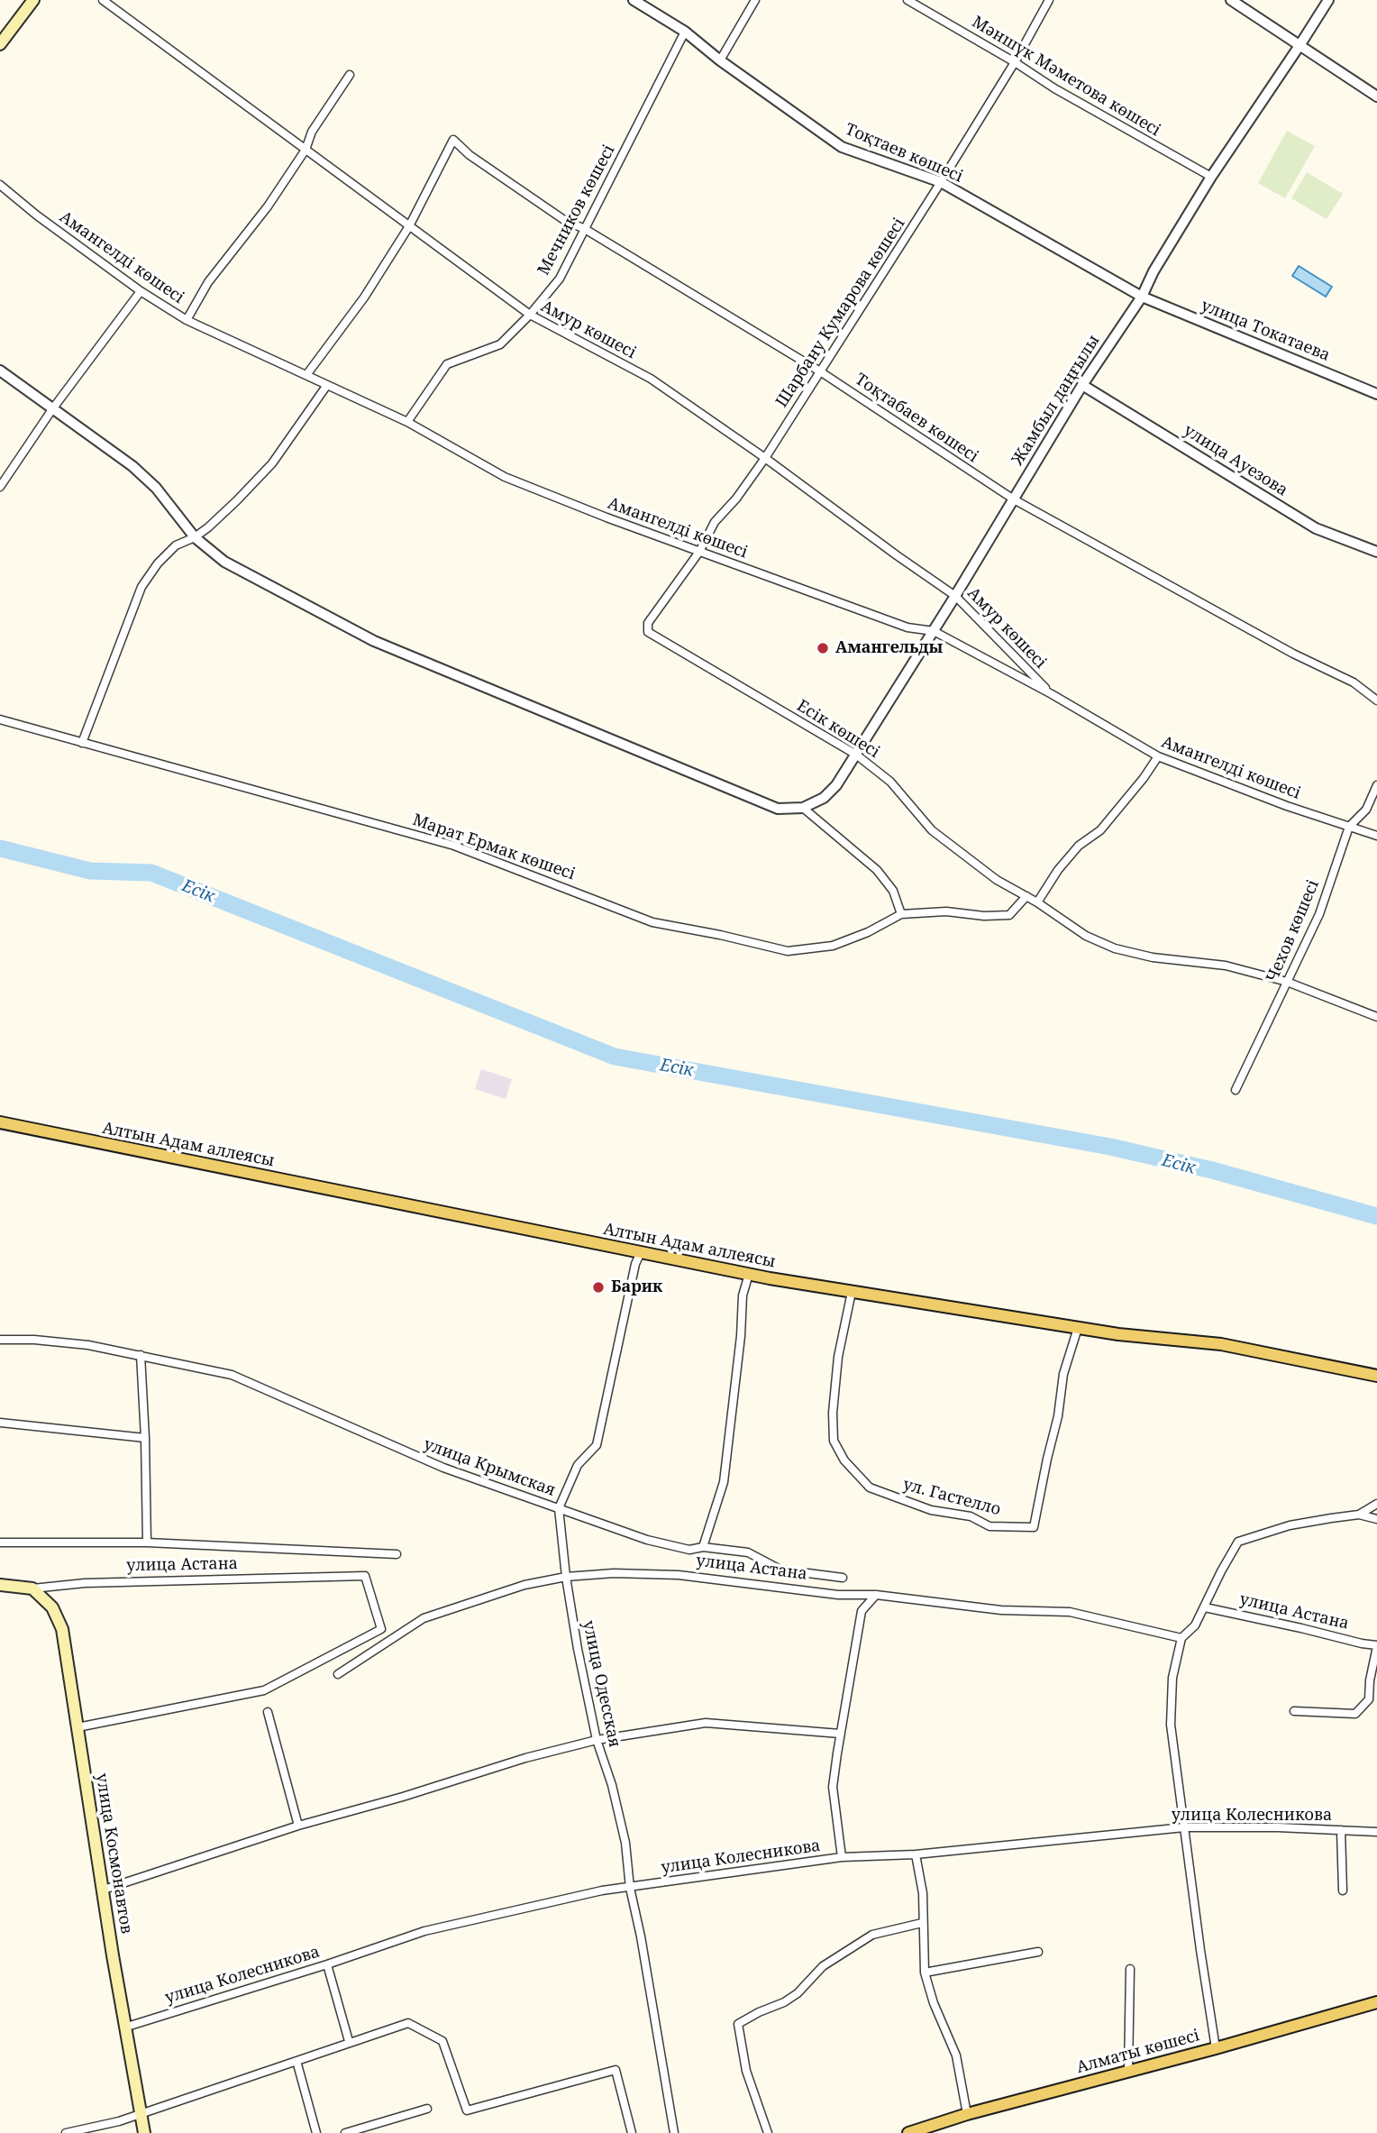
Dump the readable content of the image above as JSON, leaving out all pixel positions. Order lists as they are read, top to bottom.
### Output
{
  "streets": {
    "main road": [
      "Алтын Адам аллеясы",
      "улица Астана",
      "улица Космонавтов",
      "Алматы көшесі"
    ],
    "street": [
      "Мәншүк Мәметова көшесі",
      "Тоқтаев көшесі",
      "Мечников көшесі",
      "Амангелді көшесі",
      "Шарбану Кумарова көшесі",
      "Амур көшесі",
      "улица Токатаева",
      "Жамбыл даңғылы",
      "Тоқтабаев көшесі",
      "улица Ауезова",
      "Есік көшесі",
      "Марат Ермак көшесі",
      "Чехов көшесі",
      "улица Крымская",
      "ул. Гастелло",
      "улица Одесская",
      "улица Колесникова"
    ]
  },
  "crossings": [
    ["Мәншүк Мәметова көшесі", "Шарбану Кумарова көшесі"],
    ["Мәншүк Мәметова көшесі", "Жамбыл даңғылы"],
    ["Тоқтаев көшесі", "Мечников көшесі"],
    ["Тоқтаев көшесі", "Шарбану Кумарова көшесі"],
    ["Тоқтаев көшесі", "улица Токатаева"],
    ["Тоқтаев көшесі", "Жамбыл даңғылы"],
    ["Мечников көшесі", "Амангелді көшесі"],
    ["Мечников көшесі", "Амур көшесі"],
    ["Мечников көшесі", "Тоқтабаев көшесі"],
    ["Амангелді көшесі", "Шарбану Кумарова көшесі"],
    ["Амангелді көшесі", "Амур көшесі"],
    ["Амангелді көшесі", "Жамбыл даңғылы"],
    ["Амангелді көшесі", "Чехов көшесі"],
    ["Шарбану Кумарова көшесі", "Амур көшесі"],
    ["Шарбану Кумарова көшесі", "Тоқтабаев көшесі"],
    ["Шарбану Кумарова көшесі", "Есік көшесі"],
    ["Амур көшесі", "Жамбыл даңғылы"],
    ["Амур көшесі", "Тоқтабаев көшесі"],
    ["улица Токатаева", "Жамбыл даңғылы"],
    ["Жамбыл даңғылы", "Тоқтабаев көшесі"],
    ["Жамбыл даңғылы", "улица Ауезова"],
    ["Жамбыл даңғылы", "Есік көшесі"],
    ["Есік көшесі", "Чехов көшесі"],
    ["Алтын Адам аллеясы", "ул. Гастелло"],
    ["Алтын Адам аллеясы", "улица Одесская"],
    ["улица Крымская", "улица Одесская"],
    ["улица Астана", "улица Одесская"],
    ["улица Астана", "улица Космонавтов"],
    ["улица Одесская", "улица Колесникова"],
    ["улица Колесникова", "улица Космонавтов"]
  ],
  "water": ["Есік"],
  "places": ["Амангельды", "Барик"]
}
